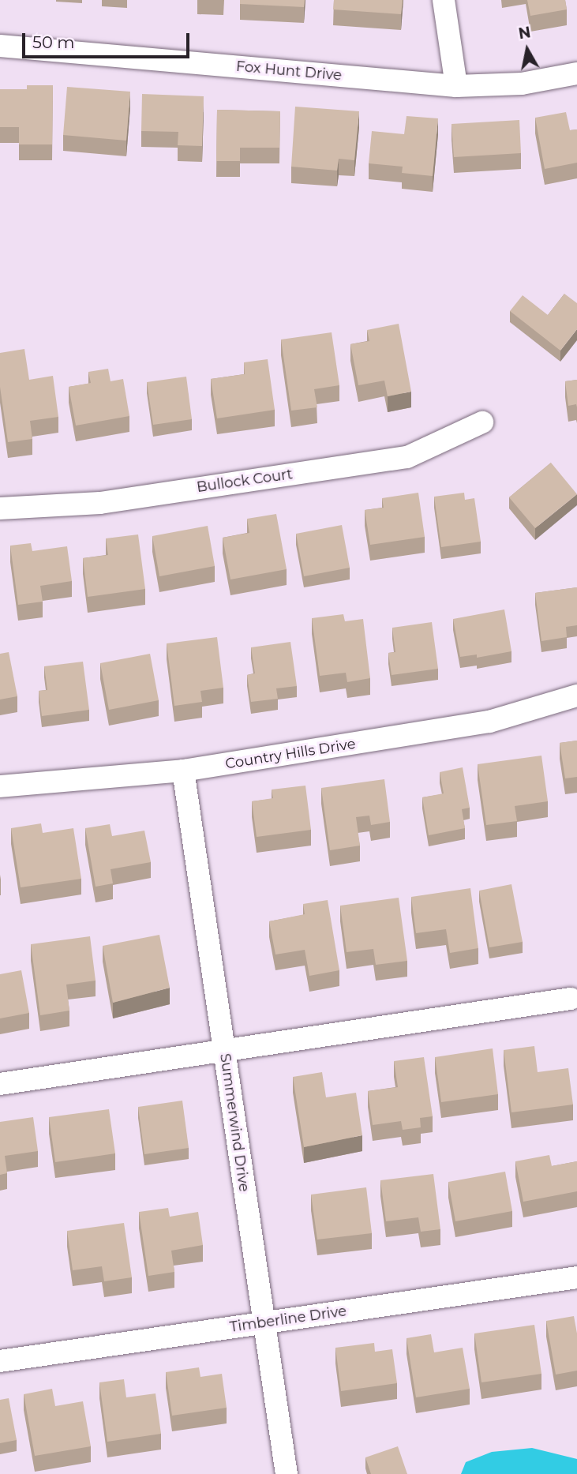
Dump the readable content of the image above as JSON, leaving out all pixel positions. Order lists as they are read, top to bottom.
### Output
{
  "streets": {
    "street": [
      "Fox Hunt Drive",
      "Bullock Court",
      "Country Hills Drive",
      "Summerwind Drive",
      "Timberline Drive"
    ]
  },
  "crossings": [
    ["Country Hills Drive", "Summerwind Drive"],
    ["Summerwind Drive", "Timberline Drive"]
  ],
  "scale_bar": "50 m",
  "north": "top"
}
